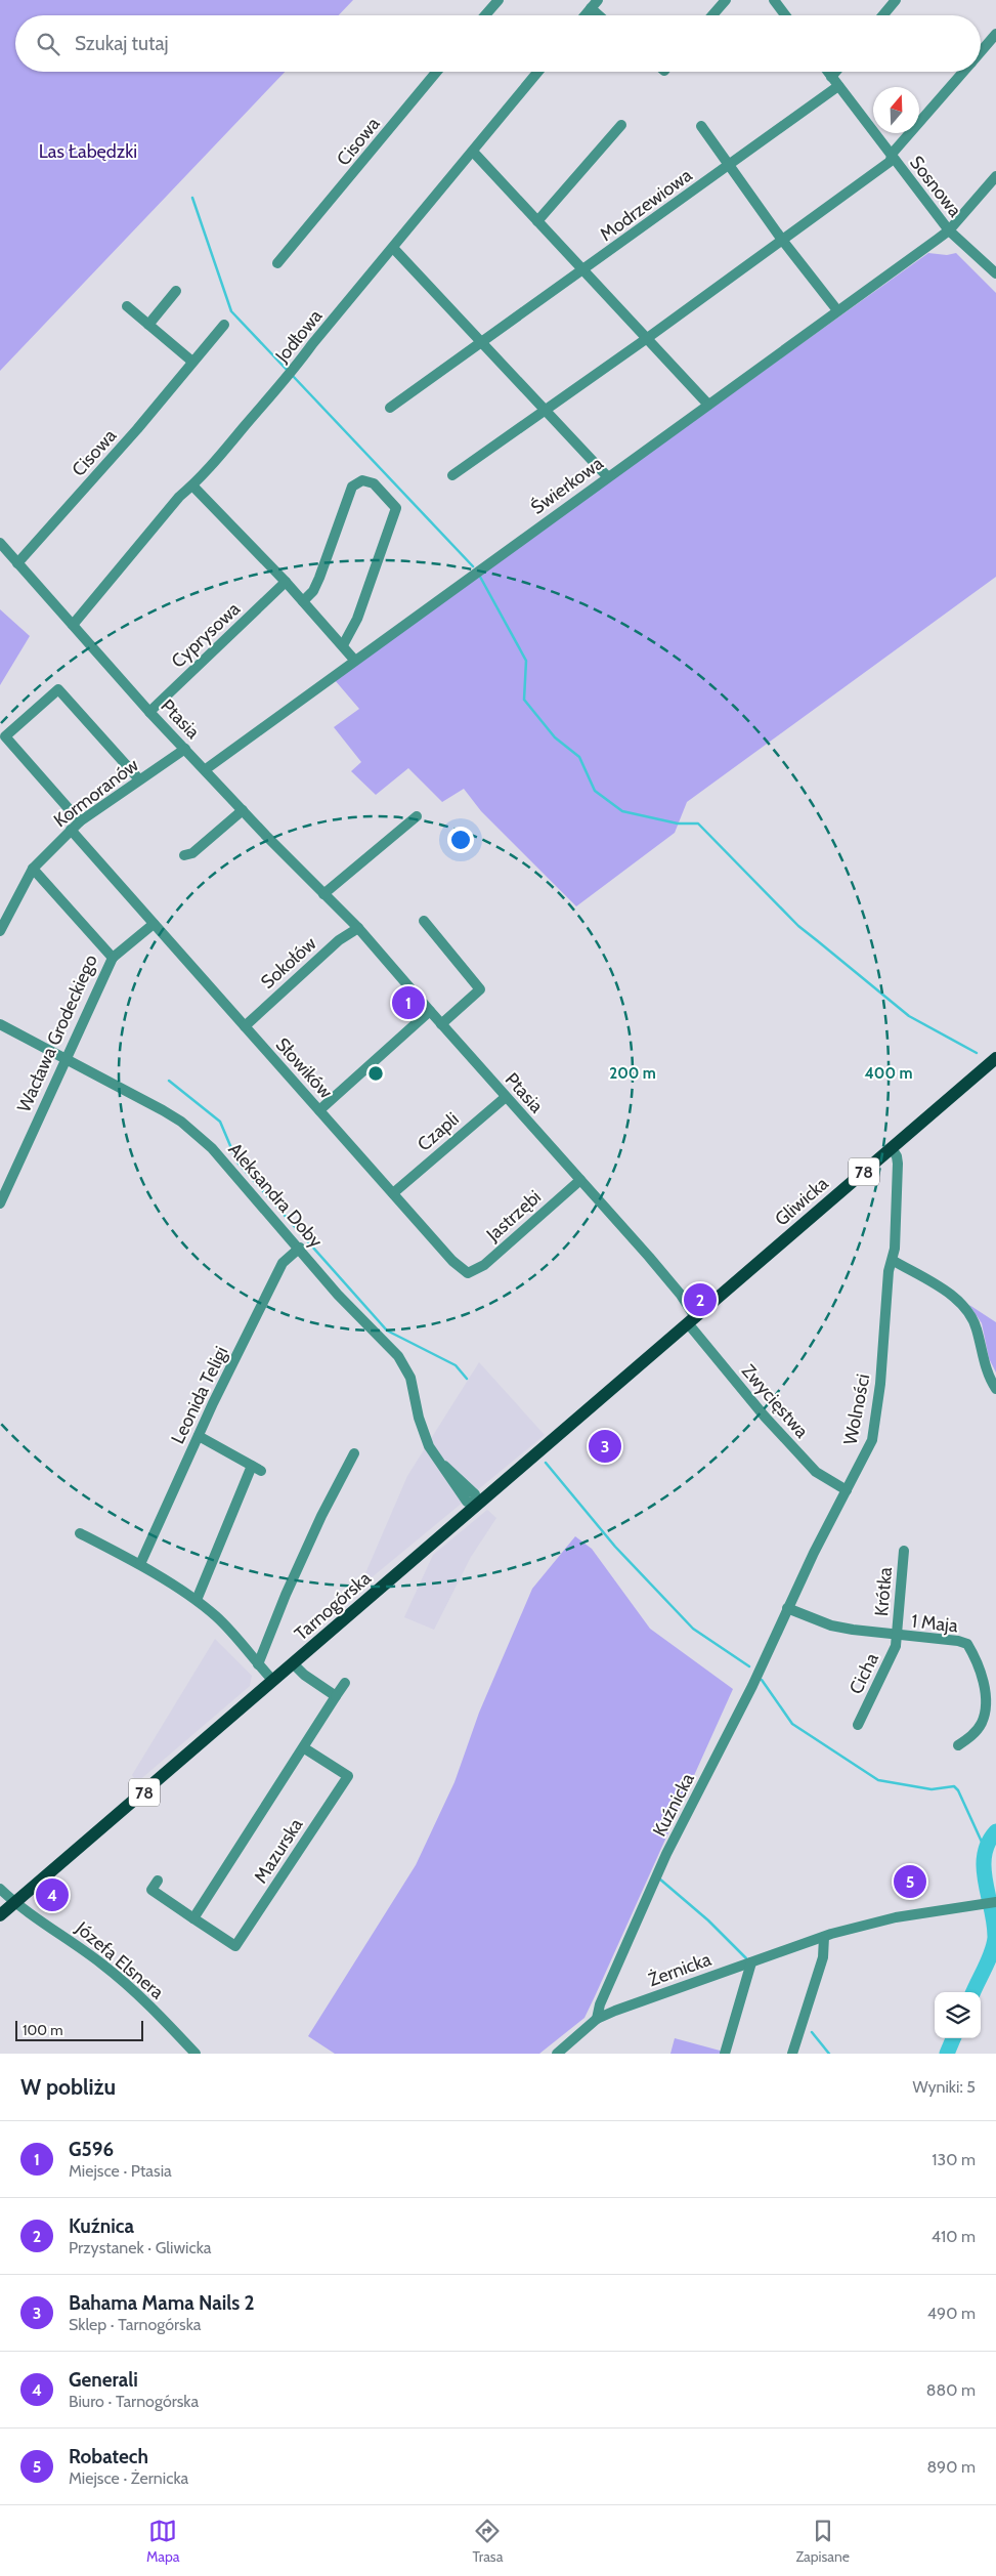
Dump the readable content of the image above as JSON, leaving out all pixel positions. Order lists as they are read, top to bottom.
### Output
{
  "streets": {
    "main road": ["78", "Gliwicka", "Tarnogórska"],
    "street": [
      "Cisowa",
      "Sosnowa",
      "Modrzewiowa",
      "Jodłowa",
      "Świerkowa",
      "Cyprysowa",
      "Ptasia",
      "Kormoranów",
      "Sokołów",
      "Wacława Grodeckiego",
      "Słowików",
      "Czapli",
      "Aleksandra Doby",
      "Jastrzębi",
      "Leonida Teligi",
      "Zwycięstwa",
      "Wolności",
      "Krótka",
      "1 Maja",
      "Cicha",
      "Kuźnicka",
      "Mazurska",
      "Józefa Elsnera",
      "Żernicka"
    ]
  },
  "crossings": [
    ["Cisowa", "Ptasia"],
    ["Sosnowa", "Modrzewiowa"],
    ["Sosnowa", "Świerkowa"],
    ["Jodłowa", "Ptasia"],
    ["Świerkowa", "Ptasia"],
    ["Cyprysowa", "Ptasia"],
    ["Ptasia", "Kormoranów"],
    ["Ptasia", "Sokołów"],
    ["Ptasia", "Czapli"],
    ["Ptasia", "Gliwicka"],
    ["Ptasia", "Jastrzębi"],
    ["Ptasia", "Zwycięstwa"],
    ["Ptasia", "Tarnogórska"],
    ["Kormoranów", "Wacława Grodeckiego"],
    ["Kormoranów", "Słowików"],
    ["Sokołów", "Słowików"],
    ["Wacława Grodeckiego", "Aleksandra Doby"],
    ["Słowików", "Czapli"],
    ["Słowików", "Jastrzębi"],
    ["Aleksandra Doby", "Leonida Teligi"],
    ["Aleksandra Doby", "Tarnogórska"],
    ["Gliwicka", "Zwycięstwa"],
    ["Gliwicka", "Wolności"],
    ["Gliwicka", "Tarnogórska"],
    ["Zwycięstwa", "Wolności"],
    ["Zwycięstwa", "Tarnogórska"],
    ["Wolności", "1 Maja"],
    ["Wolności", "Kuźnicka"],
    ["Krótka", "1 Maja"],
    ["Krótka", "Cicha"],
    ["Tarnogórska", "Józefa Elsnera"],
    ["1 Maja", "Cicha"],
    ["1 Maja", "Kuźnicka"],
    ["Kuźnicka", "Żernicka"]
  ],
  "parks": ["Las Łabędzki"],
  "scale_bar": "100 m",
  "north": "top",
  "page": {
    "search": "Szukaj tutaj",
    "pins": [
      "1",
      "2",
      "3",
      "5",
      "4"
    ],
    "scale": "100 m",
    "heading": ["W pobliżu", "Wyniki: 5"],
    "list": [
      {
        "mark": "1",
        "name": "G596",
        "note": "Miejsce · Ptasia",
        "value": "130 m"
      },
      {
        "mark": "2",
        "name": "Kuźnica",
        "note": "Przystanek · Gliwicka",
        "value": "410 m"
      },
      {
        "mark": "3",
        "name": "Bahama Mama Nails 2",
        "note": "Sklep · Tarnogórska",
        "value": "490 m"
      },
      {
        "mark": "4",
        "name": "Generali",
        "note": "Biuro · Tarnogórska",
        "value": "880 m"
      },
      {
        "mark": "5",
        "name": "Robatech",
        "note": "Miejsce · Żernicka",
        "value": "890 m"
      }
    ],
    "nav": ["Mapa", "Trasa", "Zapisane"]
  },
  "rings": ["200 m", "400 m"]
}
